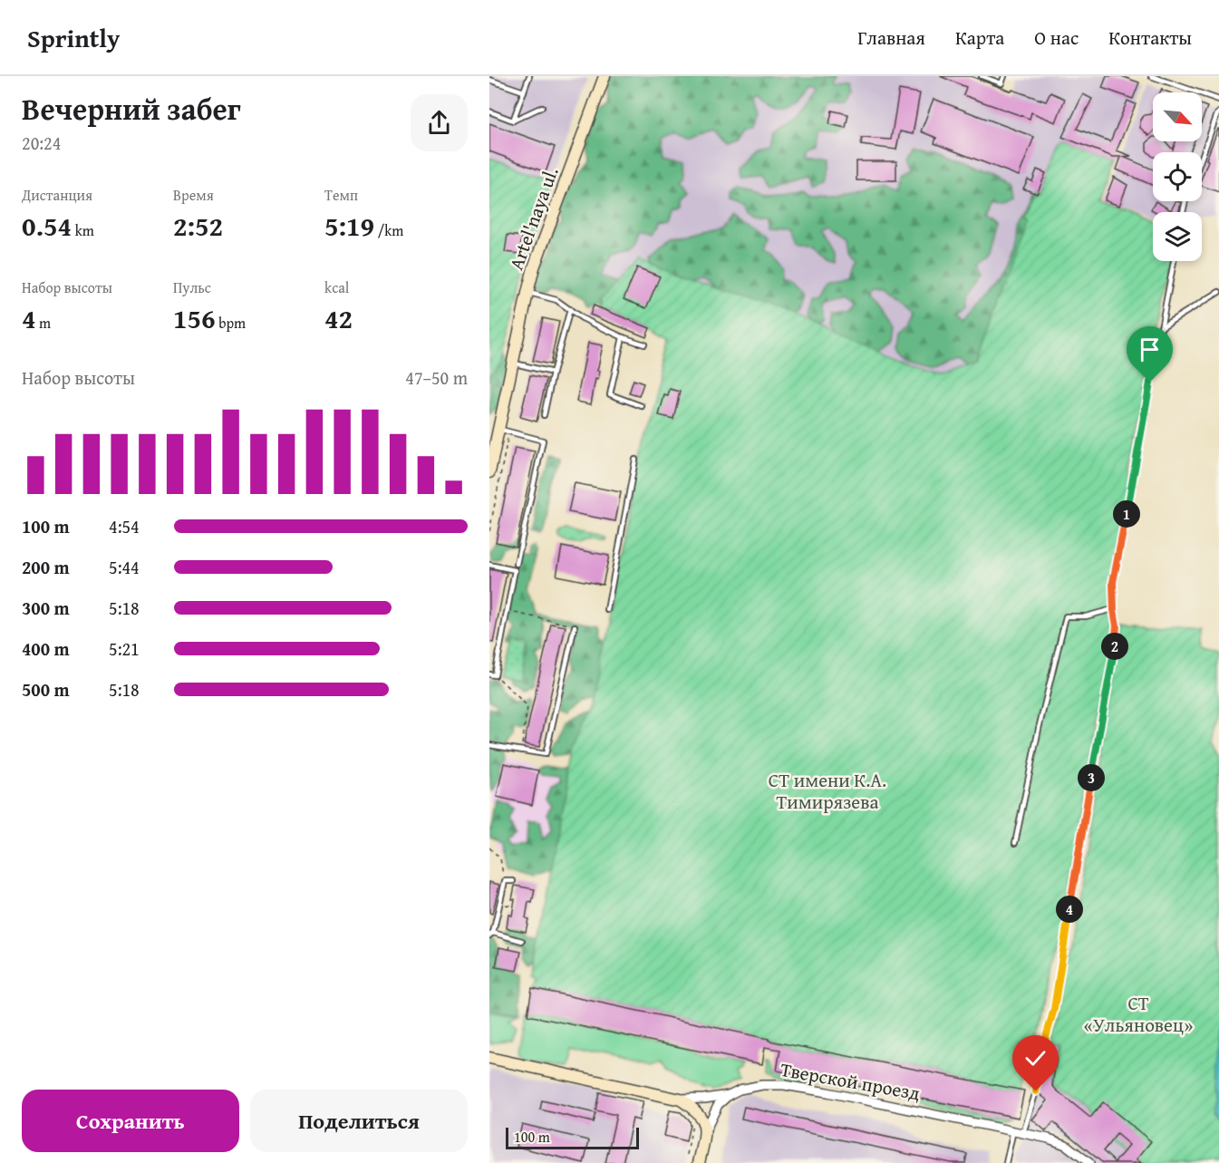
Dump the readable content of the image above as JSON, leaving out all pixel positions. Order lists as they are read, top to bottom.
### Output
{
  "streets": {
    "street": ["Artel'naya ul.", "Тверской проезд"]
  },
  "parks": ["СТ имени К.А. Тимирязева", "СТ «Ульяновец»"],
  "scale_bar": "100 m",
  "north": "bottom right",
  "page": {
    "header": "Sprintly",
    "nav": [
      "Главная",
      "Карта",
      "О нас",
      "Контакты"
    ],
    "heading": ["Вечерний забег", "20:24"],
    "stats": [
      ["Дистанция", "0.54 km"],
      ["Время", "2:52"],
      ["Темп", "5:19 /km"],
      ["Набор высоты", "4 m"],
      ["Пульс", "156 bpm"],
      ["kcal", "42"]
    ],
    "chart": ["Набор высоты", "47–50 m"],
    "pins": [
      "1",
      "2",
      "3",
      "4"
    ],
    "list": [
      {
        "name": "100 m",
        "note": "4:54"
      },
      {
        "name": "200 m",
        "note": "5:44"
      },
      {
        "name": "300 m",
        "note": "5:18"
      },
      {
        "name": "400 m",
        "note": "5:21"
      },
      {
        "name": "500 m",
        "note": "5:18"
      }
    ],
    "buttons": ["Сохранить", "Поделиться"],
    "scale": "100 m"
  }
}
